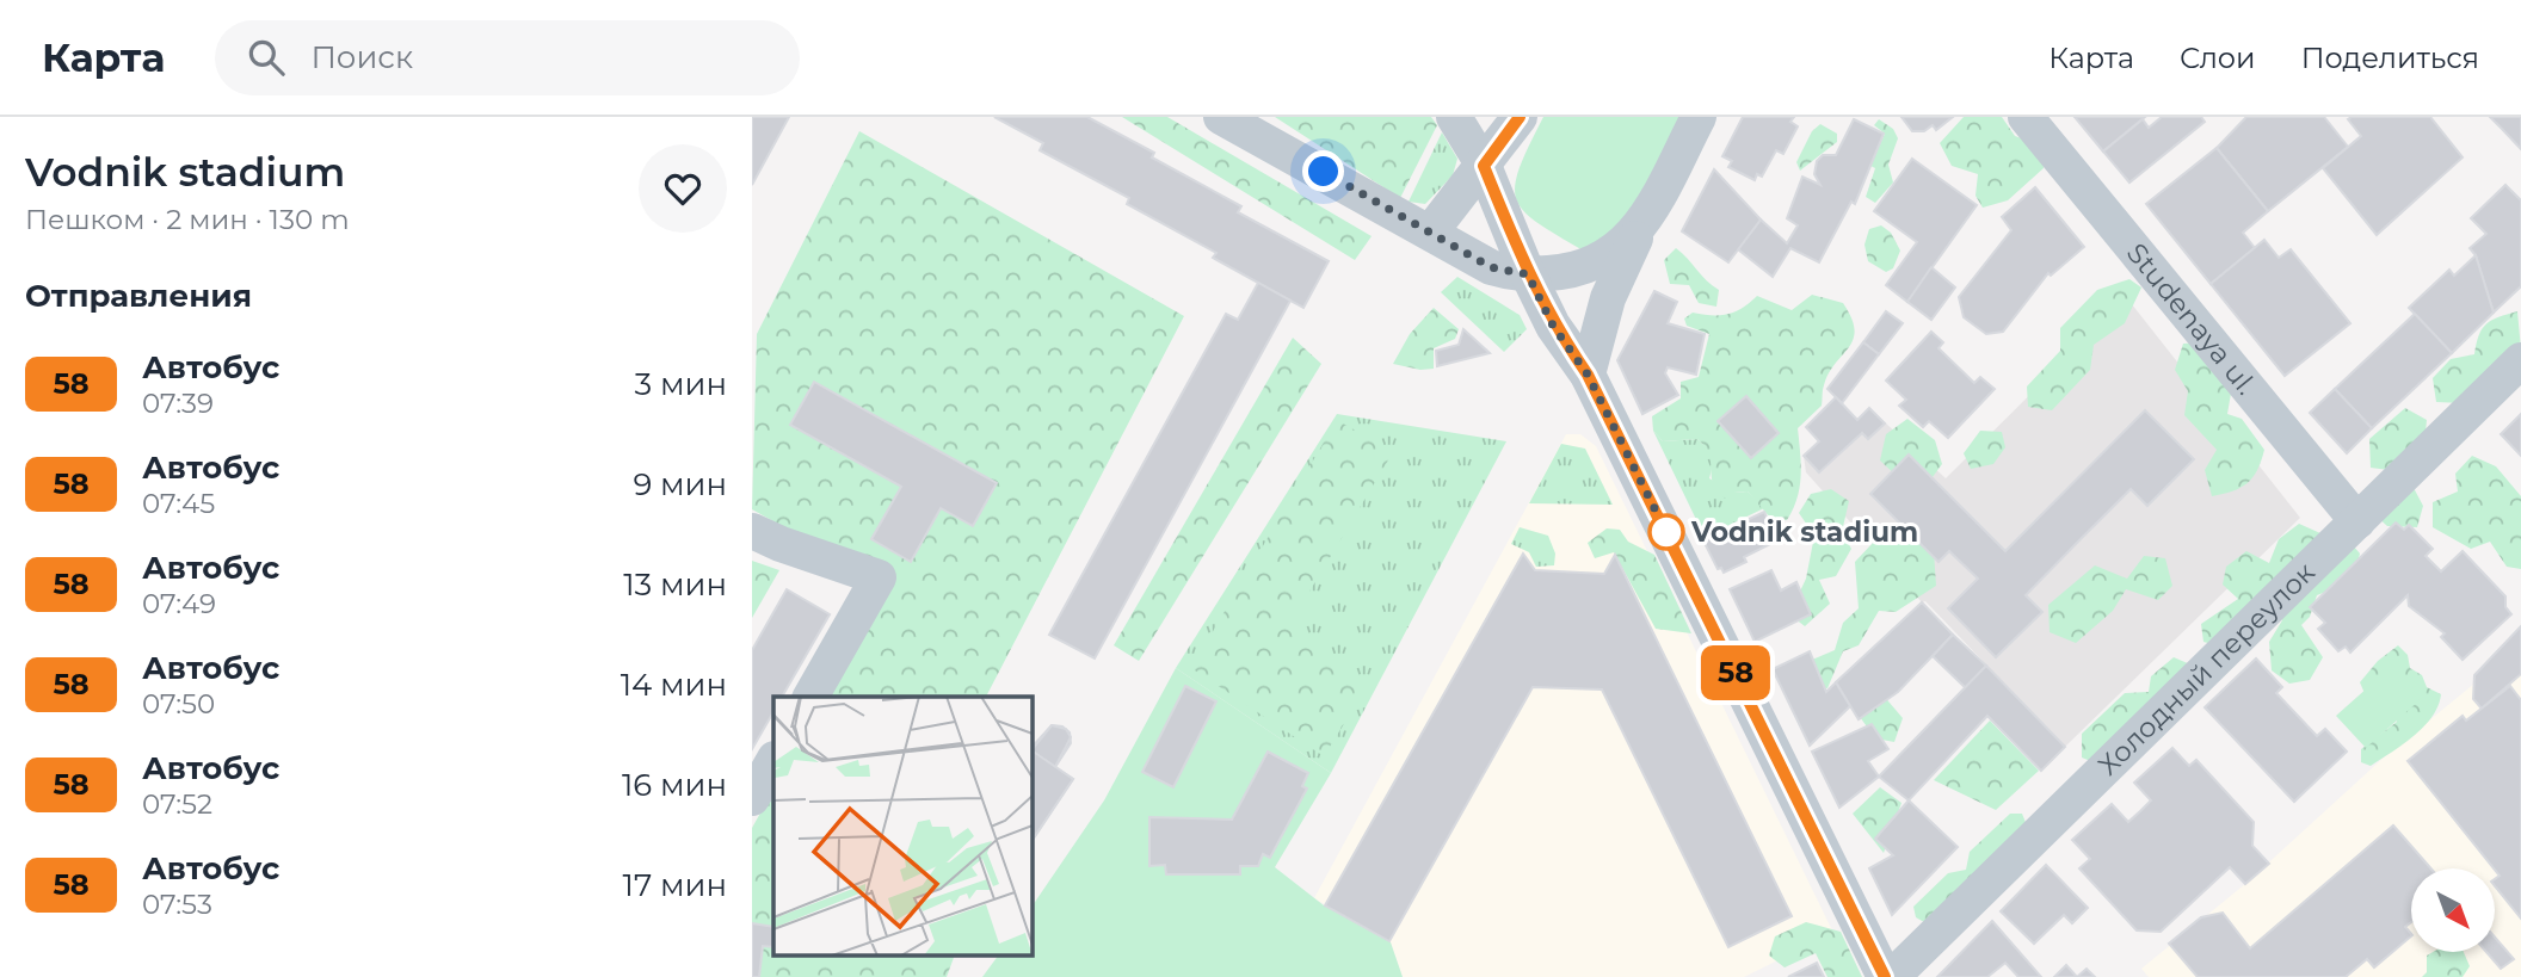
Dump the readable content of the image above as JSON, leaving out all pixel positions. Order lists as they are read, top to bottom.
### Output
{
  "streets": {
    "street": ["Studenaya ul.", "Холодный переулок"]
  },
  "crossings": [
    ["Studenaya ul.", "Холодный переулок"]
  ],
  "places": ["Vodnik stadium"],
  "lines": ["bus line 58"],
  "north": "bottom right",
  "page": {
    "header": "Карта",
    "search": "Поиск",
    "nav": ["Карта", "Слои", "Поделиться"],
    "heading": [
      ["Vodnik stadium", "Пешком · 2 мин · 130 m"],
      "Отправления"
    ],
    "on_map": "58",
    "list": [
      {
        "mark": "58",
        "name": "Автобус",
        "note": "07:39",
        "value": "3 мин"
      },
      {
        "mark": "58",
        "name": "Автобус",
        "note": "07:45",
        "value": "9 мин"
      },
      {
        "mark": "58",
        "name": "Автобус",
        "note": "07:49",
        "value": "13 мин"
      },
      {
        "mark": "58",
        "name": "Автобус",
        "note": "07:50",
        "value": "14 мин"
      },
      {
        "mark": "58",
        "name": "Автобус",
        "note": "07:52",
        "value": "16 мин"
      },
      {
        "mark": "58",
        "name": "Автобус",
        "note": "07:53",
        "value": "17 мин"
      }
    ]
  }
}
